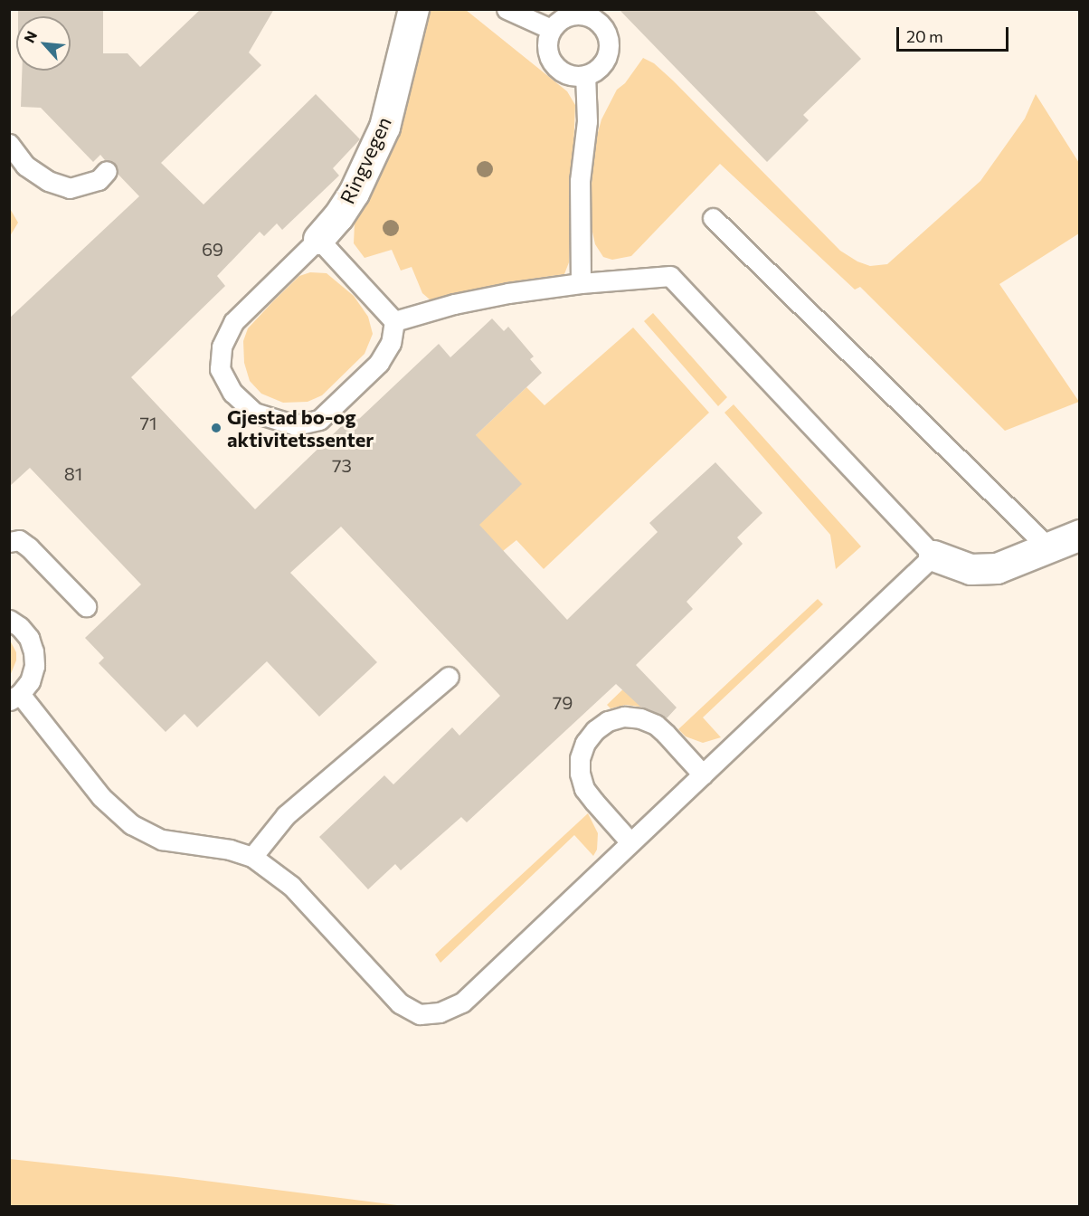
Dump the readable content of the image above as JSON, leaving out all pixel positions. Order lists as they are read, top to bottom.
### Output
{
  "streets": {
    "street": ["Ringvegen"]
  },
  "places": ["Gjestad bo-og aktivitetssenter"],
  "house_numbers": [
    "69",
    "71",
    "73",
    "81",
    "79"
  ],
  "scale_bar": "20 m",
  "north": "top left"
}
